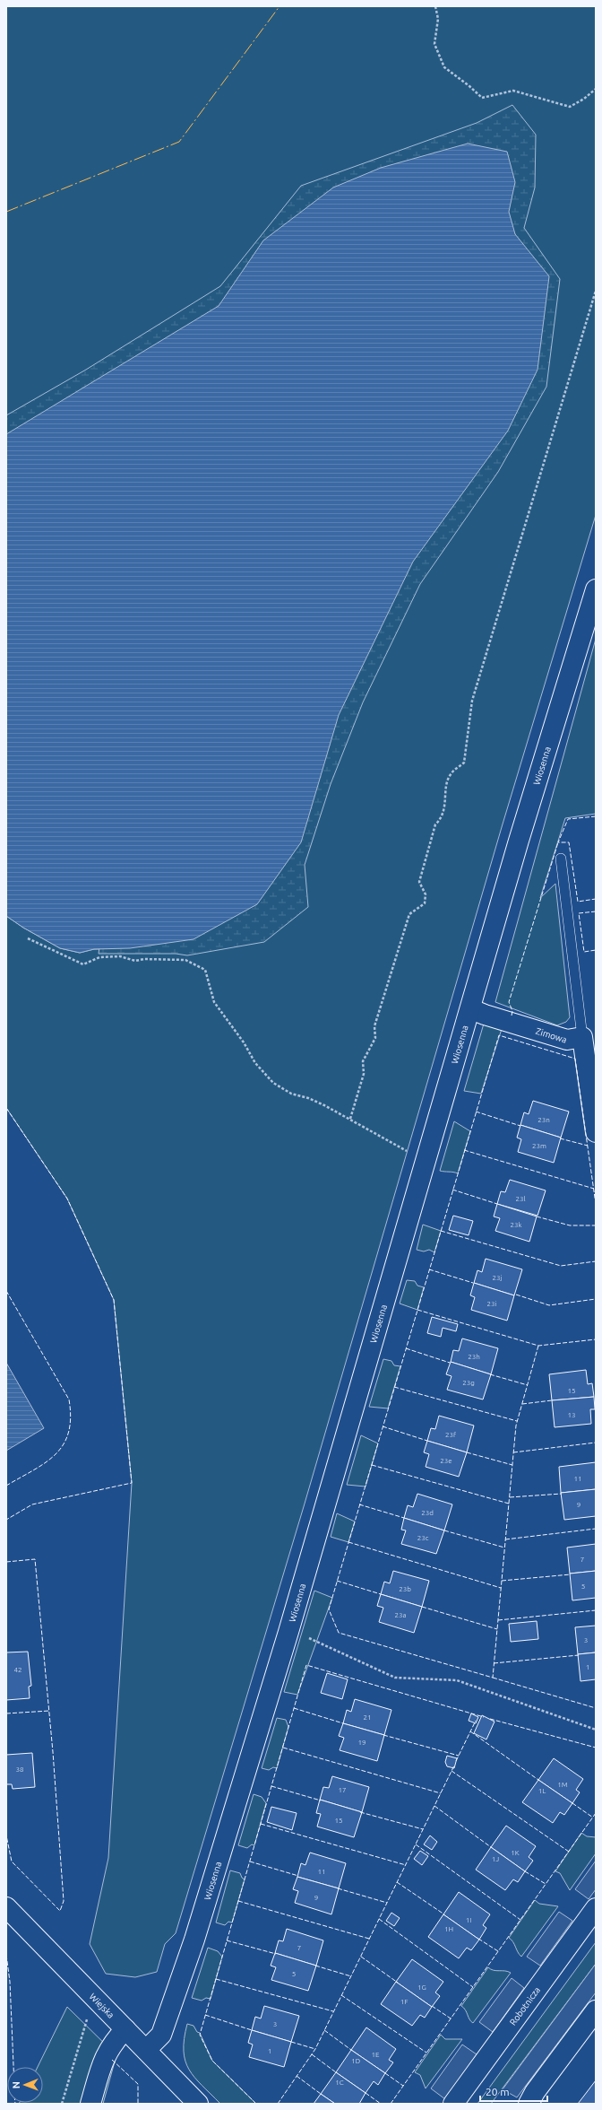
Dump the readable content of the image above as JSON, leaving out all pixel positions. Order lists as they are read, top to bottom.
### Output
{
  "streets": {
    "street": [
      "Wiosenna",
      "Zimowa",
      "Wiejska",
      "Robotnicza"
    ]
  },
  "crossings": [
    ["Wiosenna", "Zimowa"],
    ["Wiosenna", "Wiejska"]
  ],
  "house_numbers": [
    "23n",
    "23m",
    "23l",
    "23k",
    "23j",
    "23i",
    "23h",
    "23g",
    "15",
    "13",
    "23f",
    "23e",
    "11",
    "9",
    "23d",
    "23c",
    "7",
    "5",
    "23b",
    "23a",
    "3",
    "1",
    "42",
    "21",
    "19",
    "38",
    "1M",
    "17",
    "1L",
    "15",
    "1K",
    "1J",
    "11",
    "9",
    "1I",
    "1H",
    "7",
    "5",
    "1G",
    "1F",
    "3",
    "1",
    "1E",
    "1D",
    "1C"
  ],
  "scale_bar": "20 m",
  "north": "left"
}
